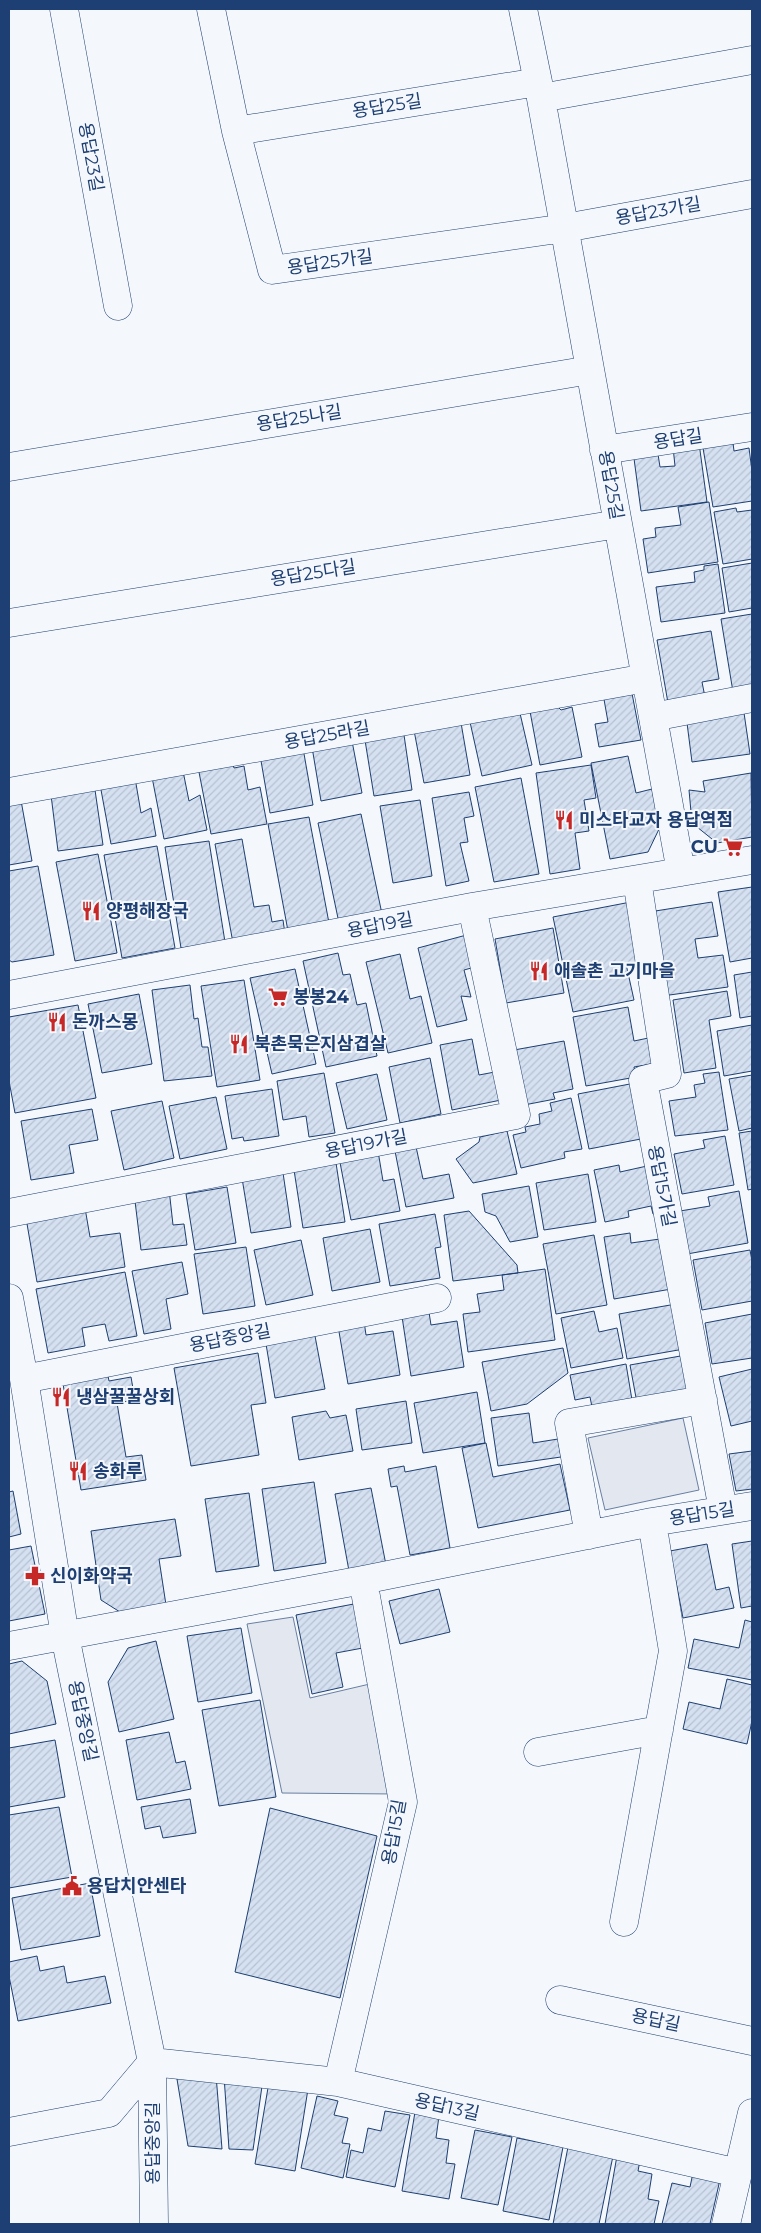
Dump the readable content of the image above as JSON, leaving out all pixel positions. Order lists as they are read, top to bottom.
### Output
{
  "streets": {
    "street": [
      "용답25길",
      "용답23길",
      "용답23가길",
      "용답25가길",
      "용답25나길",
      "용답길",
      "용답25다길",
      "용답25라길",
      "용답19길",
      "용답19가길",
      "용답15가길",
      "용답중앙길",
      "용답15길",
      "용답13길"
    ]
  },
  "crossings": [
    ["용답25길", "용답23가길"],
    ["용답25길", "용답25가길"],
    ["용답25길", "용답25나길"],
    ["용답25길", "용답길"],
    ["용답25길", "용답25다길"],
    ["용답25길", "용답25라길"],
    ["용답25길", "용답19길"],
    ["용답23가길", "용답25가길"],
    ["용답19길", "용답19가길"],
    ["용답19길", "용답15가길"],
    ["용답15가길", "용답15길"],
    ["용답중앙길", "용답15길"],
    ["용답중앙길", "용답13길"],
    ["용답15길", "용답13길"]
  ],
  "places": {
    "restaurant": [
      "미스타교자 용답역점",
      "양평해장국",
      "애솔촌 고기마을",
      "돈까스몽",
      "북촌묵은지삼겹살",
      "냉삼꿀꿀상회",
      "송화루"
    ],
    "supermarket": ["CU", "봉봉24"],
    "pharmacy": ["신이화약국"],
    "public building": ["용답치안센타"]
  }
}
